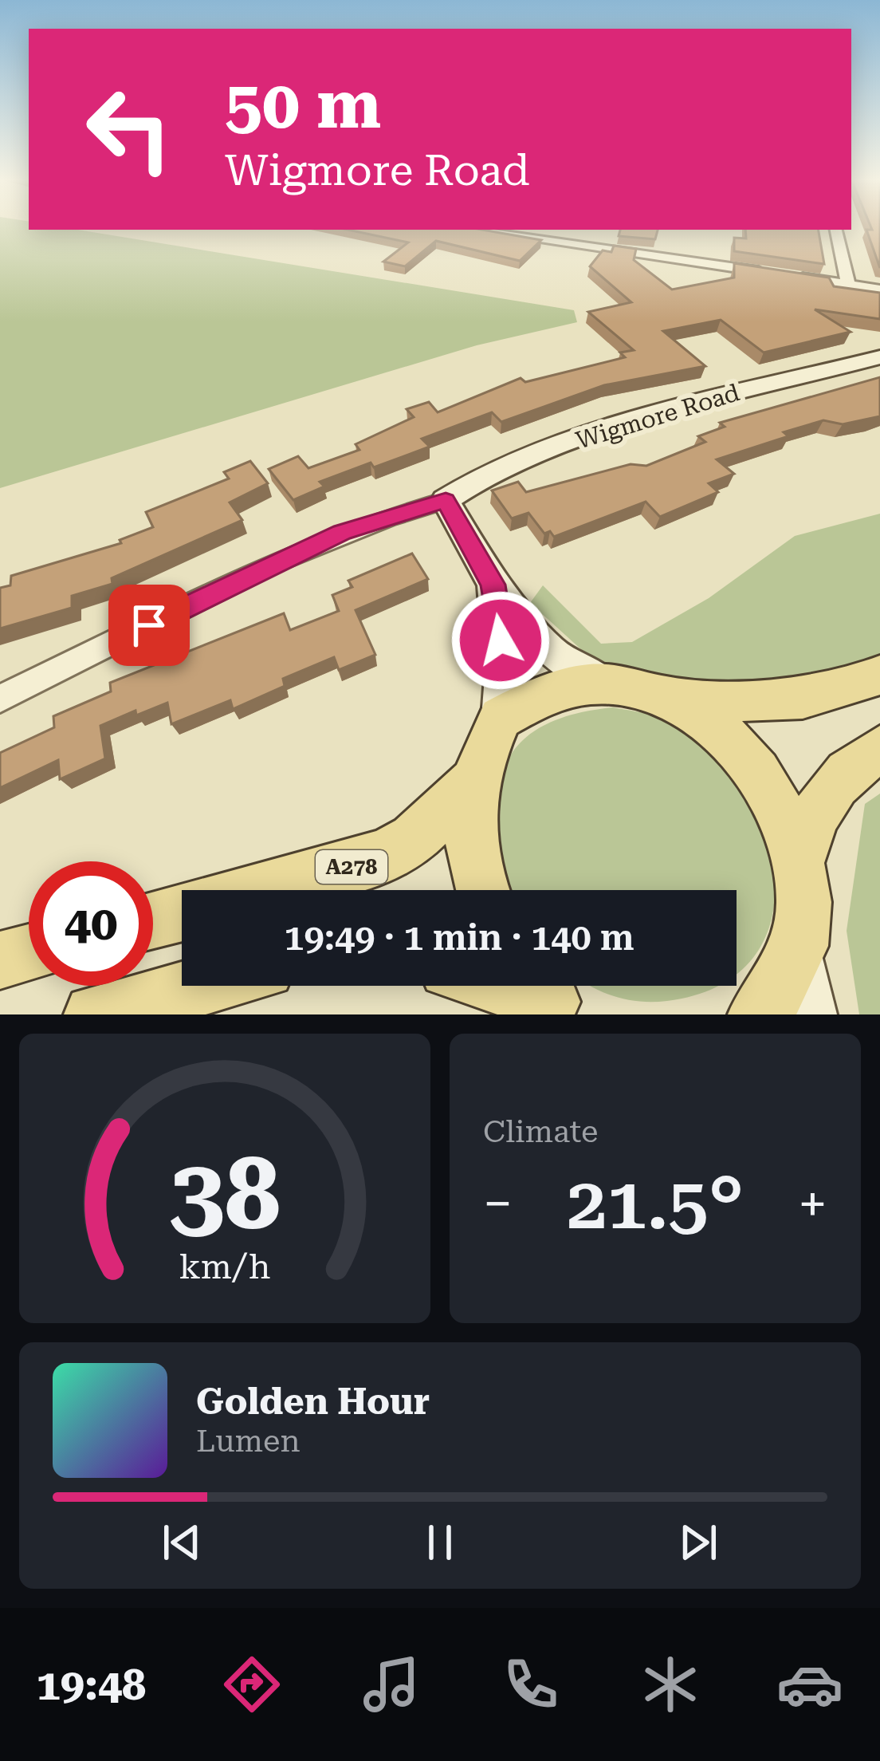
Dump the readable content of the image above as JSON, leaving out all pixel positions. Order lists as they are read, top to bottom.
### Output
{
  "streets": {
    "main road": ["A278"],
    "street": ["Wigmore Road"]
  },
  "page": {
    "turn": ["50 m", "Wigmore Road"],
    "limit": "40",
    "trip": "19:49 · 1 min · 140 m",
    "tile": "Climate",
    "heat": ["−", "21.5°", "+"],
    "song": ["Golden Hour", "Lumen"],
    "tabs": "19:48",
    "gauge": ["38", "km/h"]
  }
}
